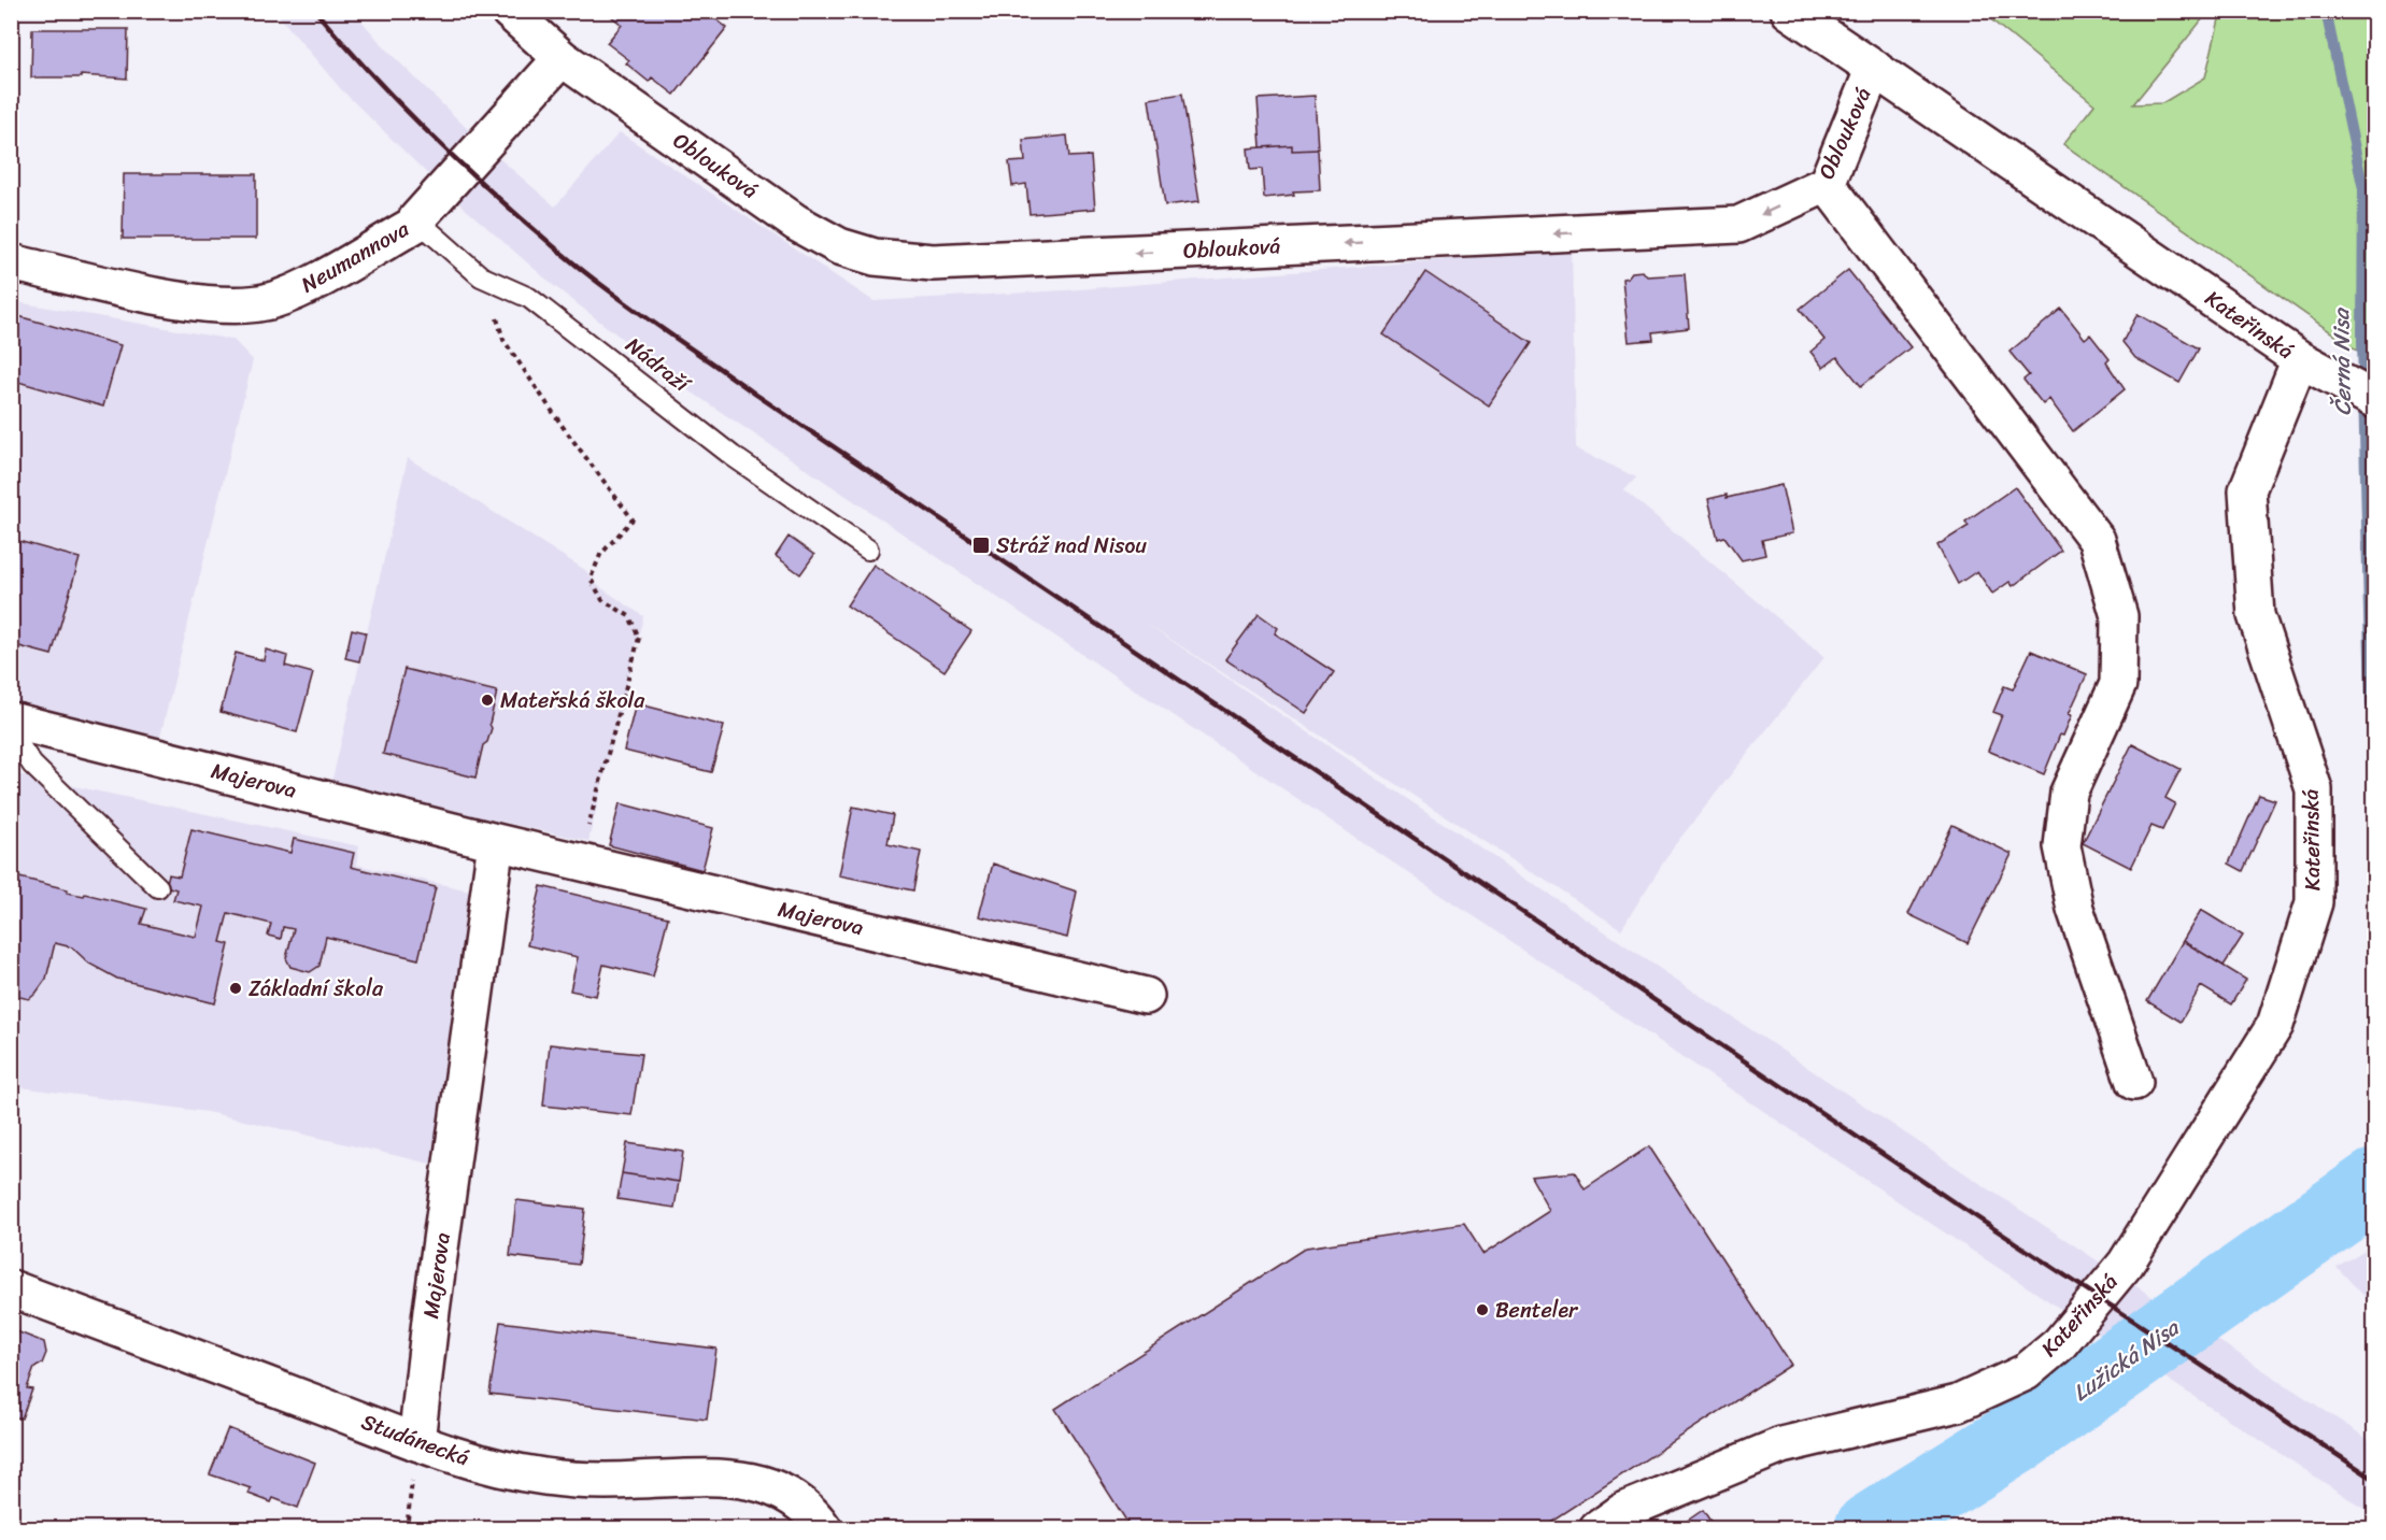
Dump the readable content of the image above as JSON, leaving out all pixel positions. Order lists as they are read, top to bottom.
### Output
{
  "streets": {
    "street": [
      "Oblouková",
      "Neumannova",
      "Kateřinská",
      "Majerova",
      "Studánecká"
    ],
    "lane": ["Nádraží"]
  },
  "crossings": [
    ["Oblouková", "Neumannova"],
    ["Oblouková", "Kateřinská"],
    ["Neumannova", "Nádraží"],
    ["Majerova", "Studánecká"]
  ],
  "one_way": ["Oblouková"],
  "water": ["Černá Nisa", "Lužická Nisa"],
  "places": {
    "transit": ["Stráž nad Nisou"],
    "other": ["Mateřská škola", "Základní škola", "Benteler"]
  }
}
